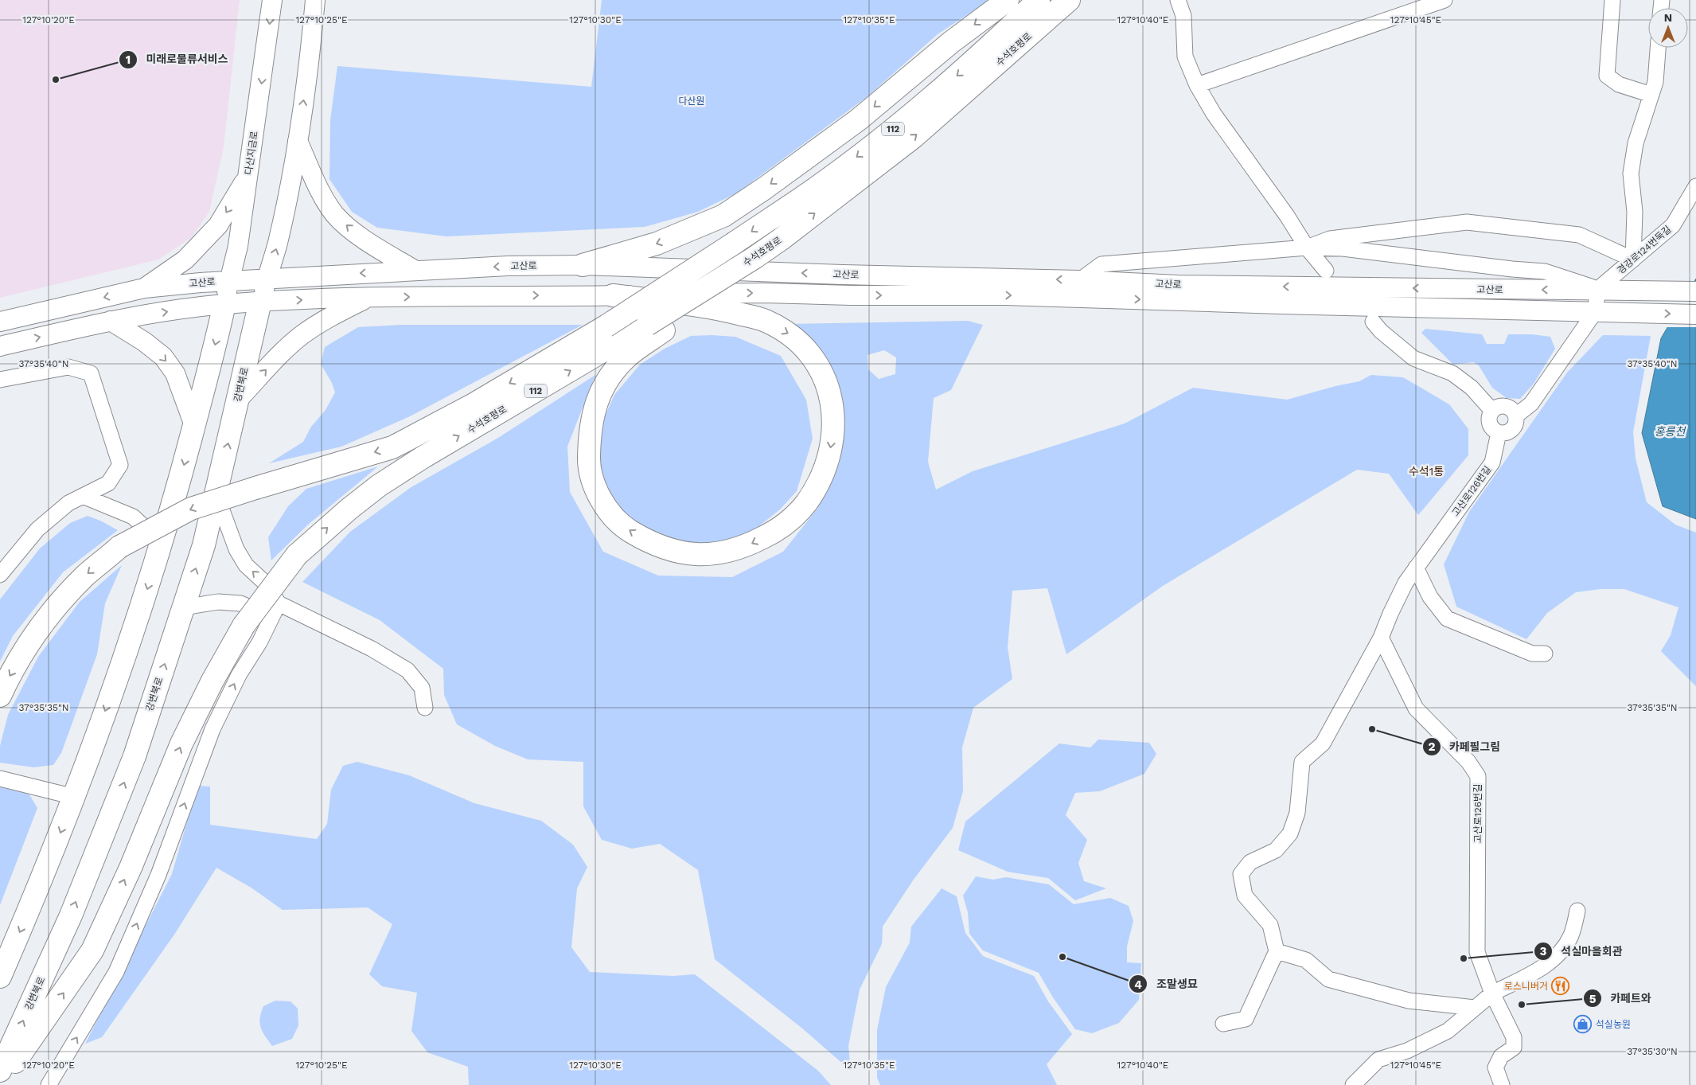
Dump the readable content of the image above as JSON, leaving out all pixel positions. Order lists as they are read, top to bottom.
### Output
{
  "streets": {
    "highway": ["수석호평로", "112", "강변북로"],
    "street": [
      "다산지금로",
      "경강로124번둑길",
      "고산로",
      "고산로126번길"
    ]
  },
  "crossings": [
    ["다산지금로", "고산로"],
    ["경강로124번둑길", "고산로"],
    ["고산로", "강변북로"]
  ],
  "districts": ["수석1통"],
  "water": ["홍릉천"],
  "parks": ["다산원"],
  "places": {
    "other": [
      "미래로물류서비스",
      "카페필그림",
      "조말생묘",
      "석실마을회관",
      "카페트와"
    ],
    "restaurant": ["로스니버거"],
    "shop": ["석실농원"]
  },
  "north": "top",
  "coordinates": [
    "127°10'20\"E",
    "127°10'25\"E",
    "127°10'30\"E",
    "127°10'35\"E",
    "127°10'40\"E",
    "127°10'45\"E",
    "37°35'40\"N",
    "37°35'35\"N",
    "37°35'30\"N"
  ]
}
